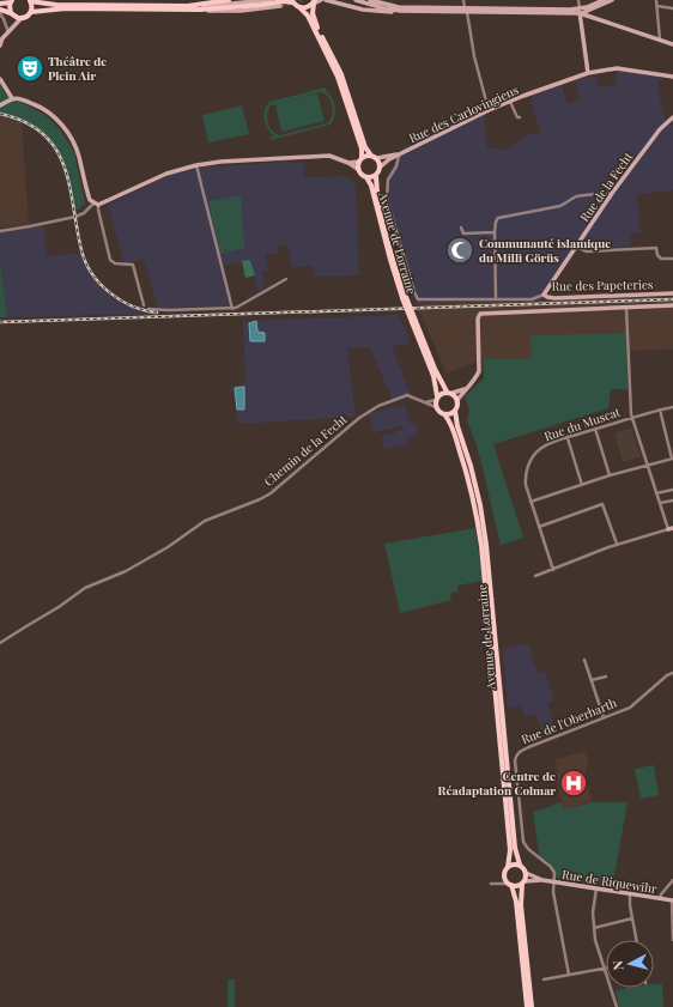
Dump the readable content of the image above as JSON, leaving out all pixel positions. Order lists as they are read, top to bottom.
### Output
{
  "streets": {
    "main road": ["Avenue de Lorraine"],
    "street": [
      "Rue des Carlovingiens",
      "Rue de la Fecht",
      "Rue des Papeteries",
      "Rue du Muscat",
      "Chemin de la Fecht",
      "Rue de l'Oberharth",
      "Rue de Riquewihr"
    ]
  },
  "crossings": [
    ["Rue des Carlovingiens", "Avenue de Lorraine"],
    ["Rue des Carlovingiens", "Rue des Papeteries"],
    ["Rue de la Fecht", "Rue des Papeteries"],
    ["Avenue de Lorraine", "Chemin de la Fecht"],
    ["Avenue de Lorraine", "Rue de Riquewihr"],
    ["Rue de l'Oberharth", "Rue de Riquewihr"]
  ],
  "places": {
    "theatre": ["Théâtre de Plein Air"],
    "mosque": ["Communauté islamique du Milli Görüs"],
    "hospital": ["Centre de Réadaptation Colmar"]
  },
  "north": "left"
}
